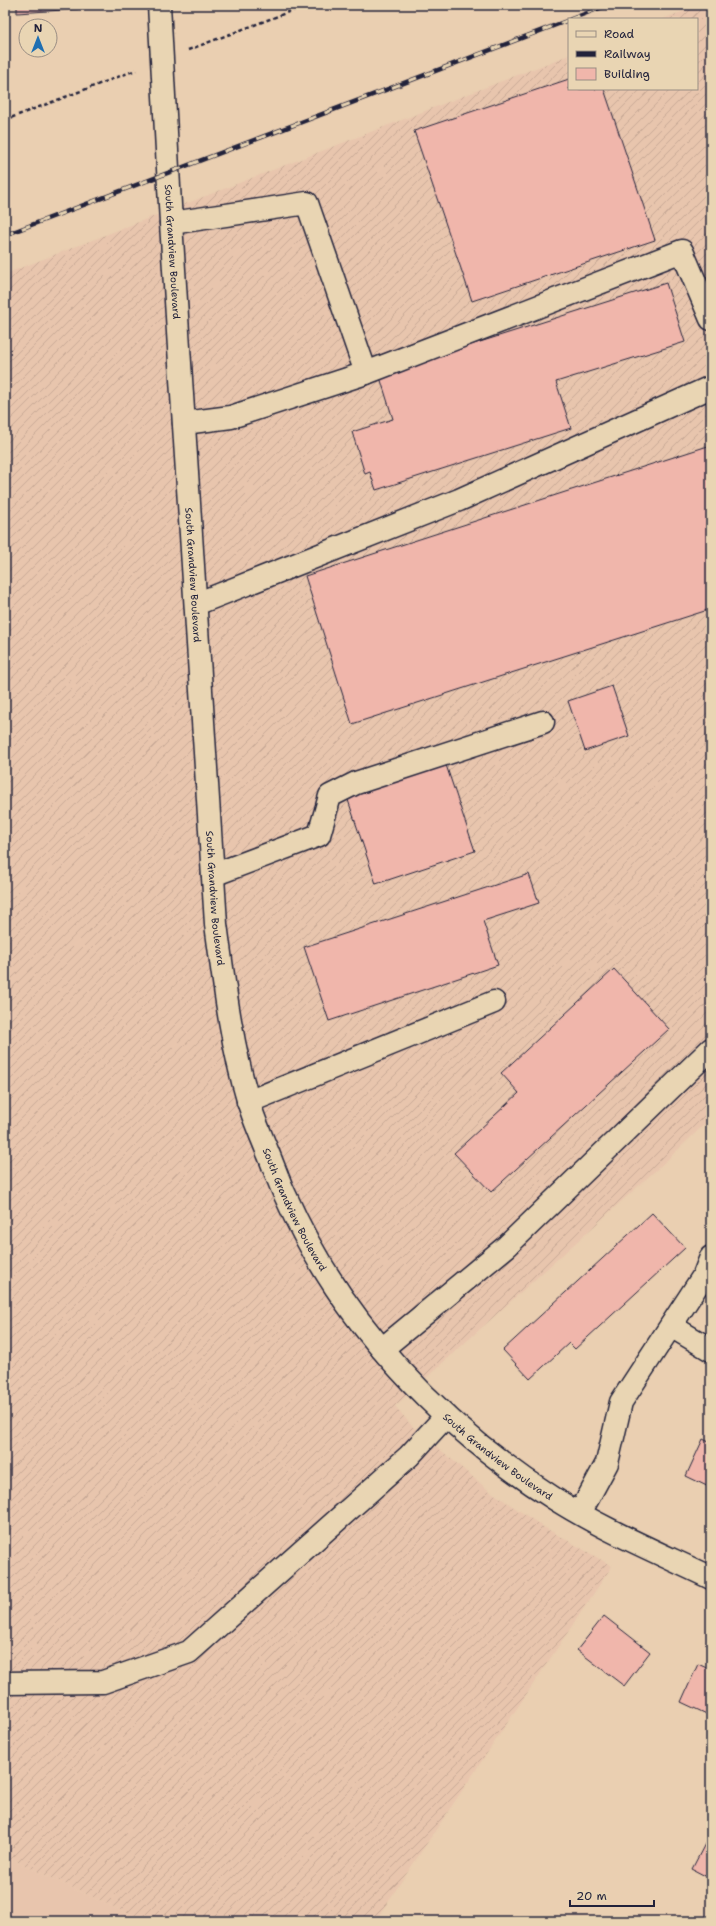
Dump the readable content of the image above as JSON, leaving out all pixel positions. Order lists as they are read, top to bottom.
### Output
{
  "streets": {
    "street": ["South Grandview Boulevard"]
  },
  "legend": ["Road", "Railway", "Building"],
  "scale_bar": "20 m",
  "north": "top"
}
